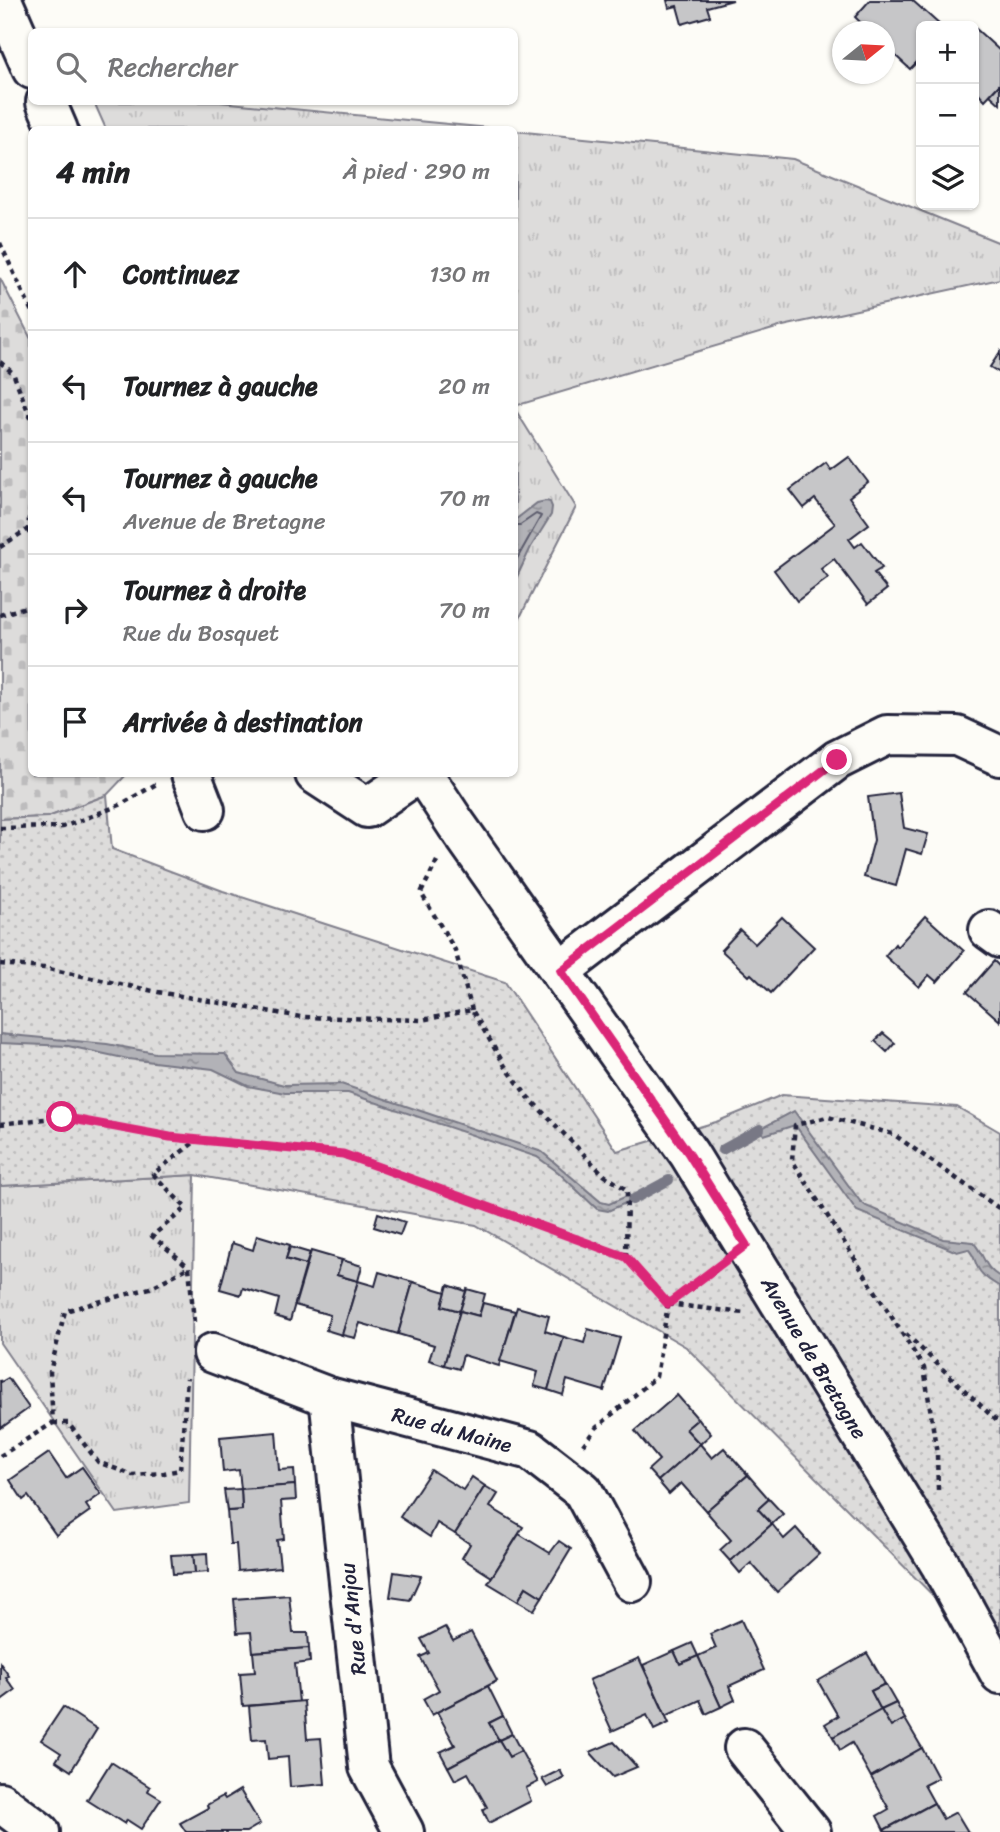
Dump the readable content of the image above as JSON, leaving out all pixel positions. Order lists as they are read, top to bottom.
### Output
{
  "streets": {
    "street": ["Avenue de Bretagne", "Rue du Maine", "Rue d'Anjou"]
  },
  "crossings": [
    ["Rue du Maine", "Rue d'Anjou"]
  ],
  "north": "right",
  "page": {
    "map_buttons": ["+", "−"],
    "search": "Rechercher",
    "heading": ["4 min", "À pied · 290 m"],
    "list": [
      ["Continuez", "130 m"],
      ["Tournez à gauche", "20 m"],
      ["Tournez à gauche", "Avenue de Bretagne", "70 m"],
      ["Tournez à droite", "Rue du Bosquet", "70 m"],
      "Arrivée à destination"
    ]
  }
}
